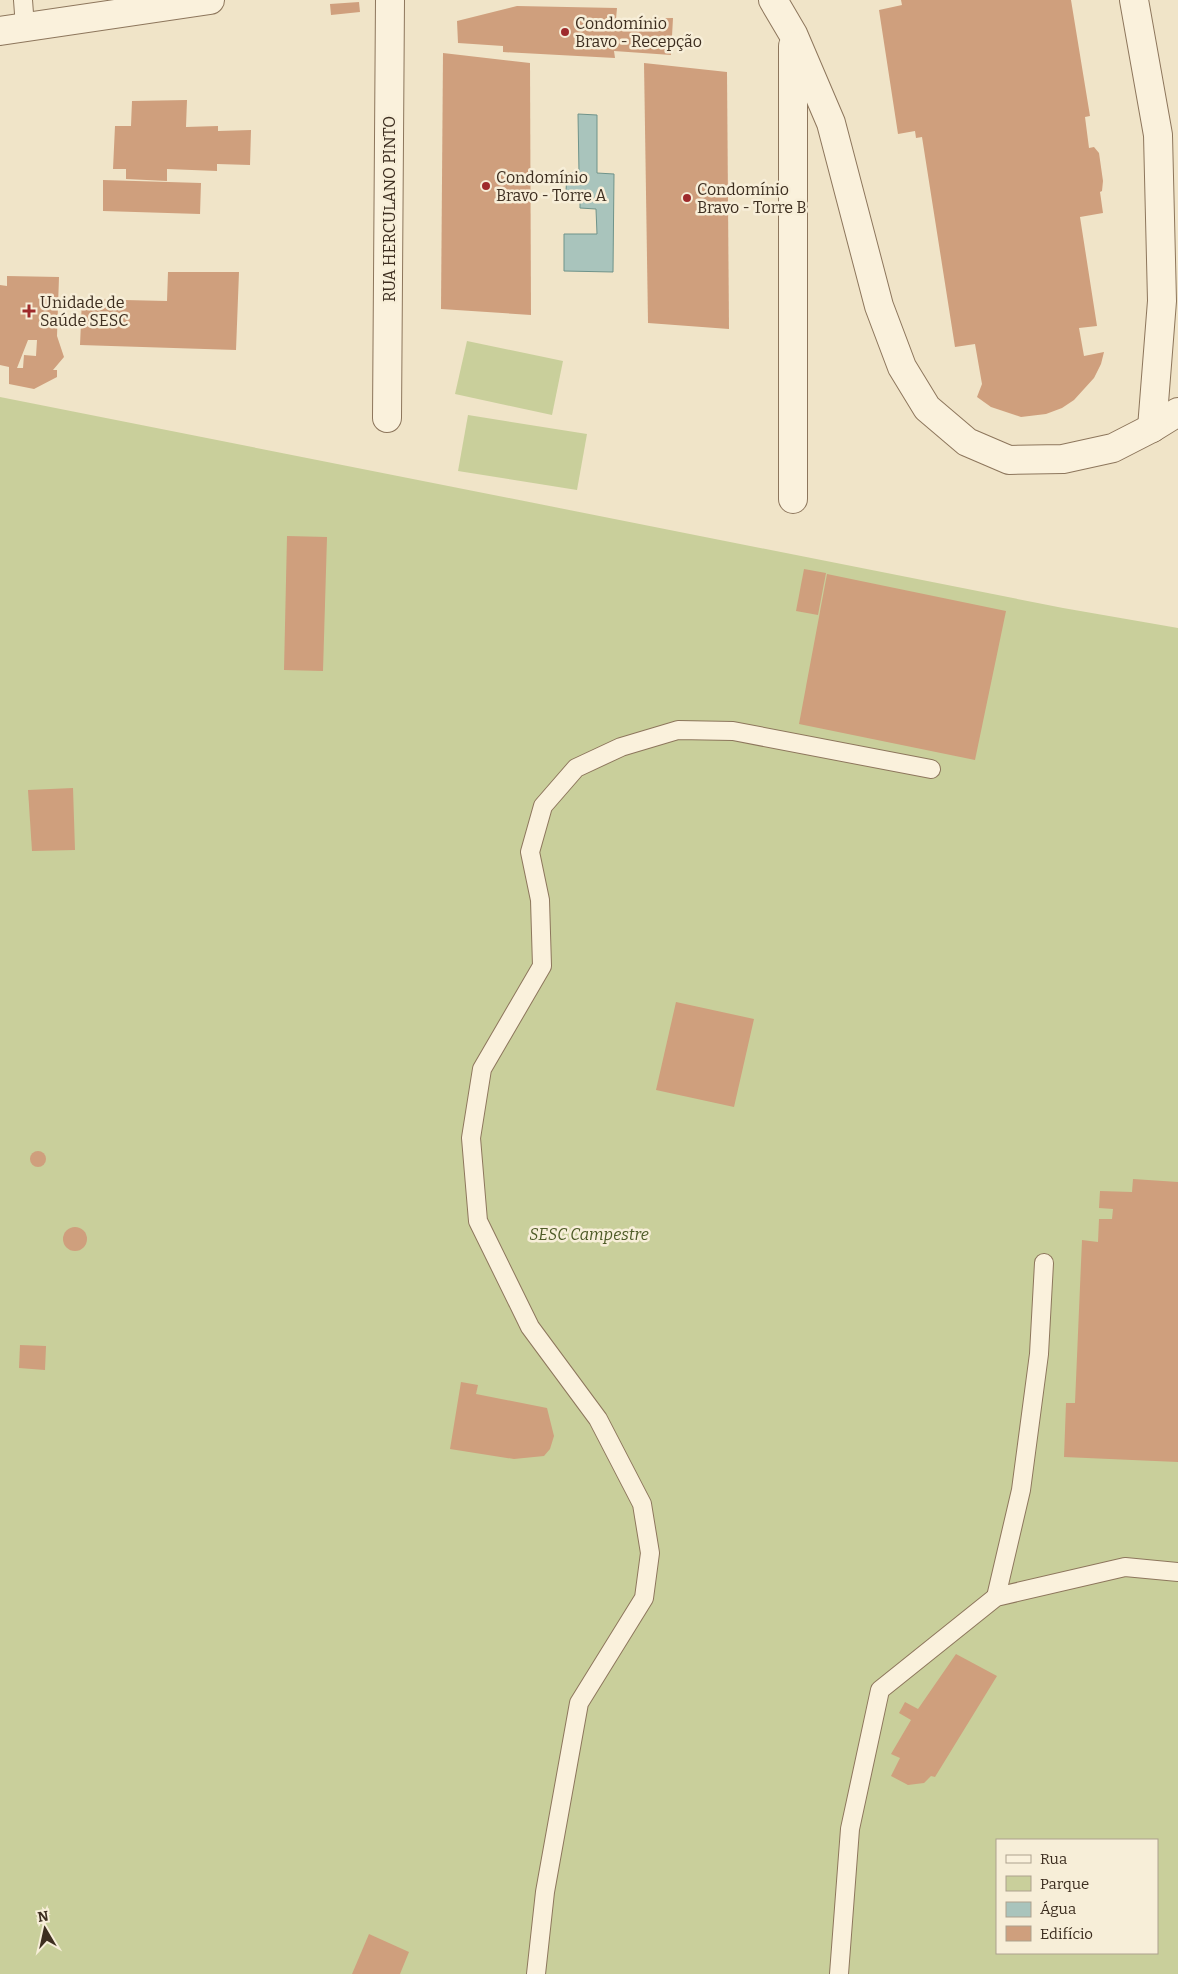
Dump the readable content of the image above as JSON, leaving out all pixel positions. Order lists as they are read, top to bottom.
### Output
{
  "streets": {
    "street": ["RUA HERCULANO PINTO"]
  },
  "parks": ["SESC Campestre"],
  "places": {
    "other": ["Condomínio Bravo - Recepção", "Condomínio Bravo - Torre A", "Condomínio Bravo - Torre B"],
    "health": ["Unidade de Saúde SESC"]
  },
  "legend": [
    "Rua",
    "Parque",
    "Água",
    "Edifício"
  ],
  "north": "top"
}
